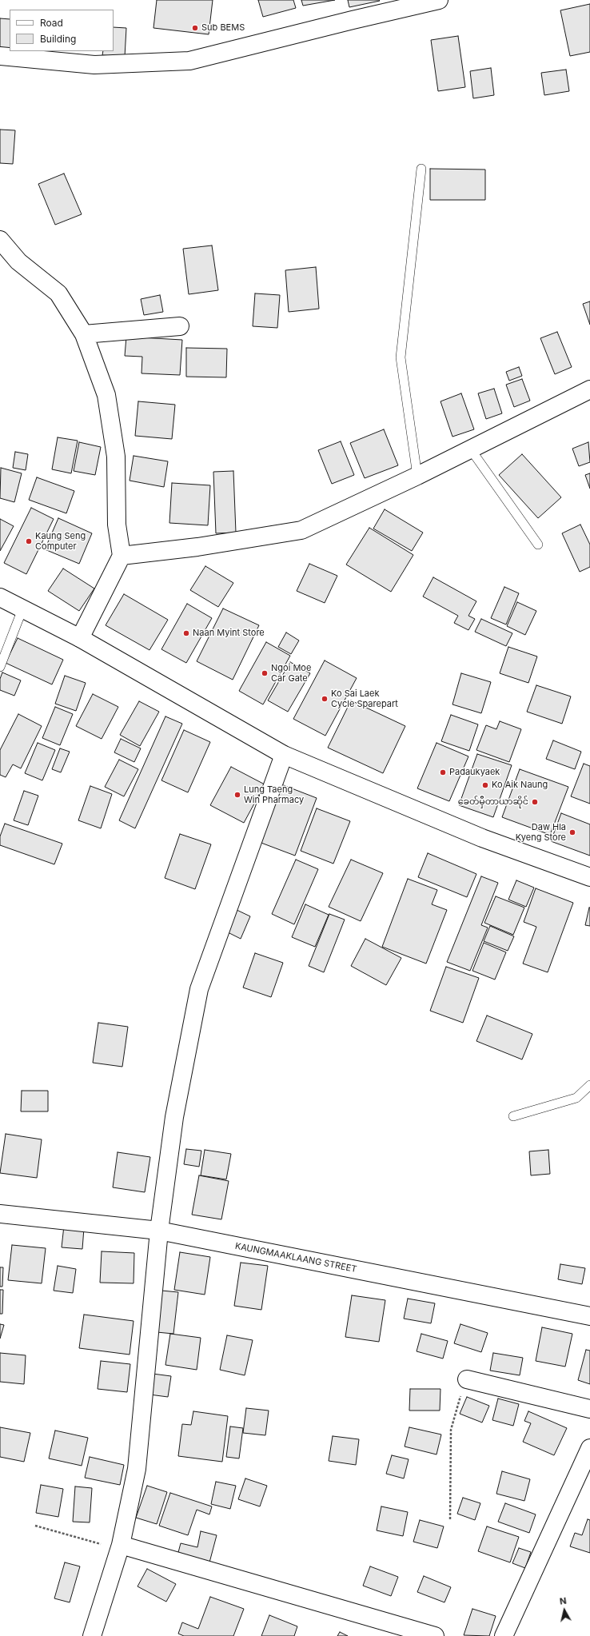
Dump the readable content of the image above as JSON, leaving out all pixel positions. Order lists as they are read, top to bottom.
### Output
{
  "streets": {
    "main road": ["KAUNGMAAKLAANG STREET"]
  },
  "places": [
    "Sub BEMS",
    "Kaung Seng Computer",
    "Naan Myint Store",
    "Ngoi Moe Car Gate",
    "Ko Sai Laek Cycle Sparepart",
    "Padaukyaek",
    "Ko Aik Naung",
    "Lung Taeng Win Pharmacy",
    "ခေတ်မှီတာယာဆိုင်",
    "Daw Hla Kyeng Store"
  ],
  "legend": ["Road", "Building"],
  "north": "top"
}
